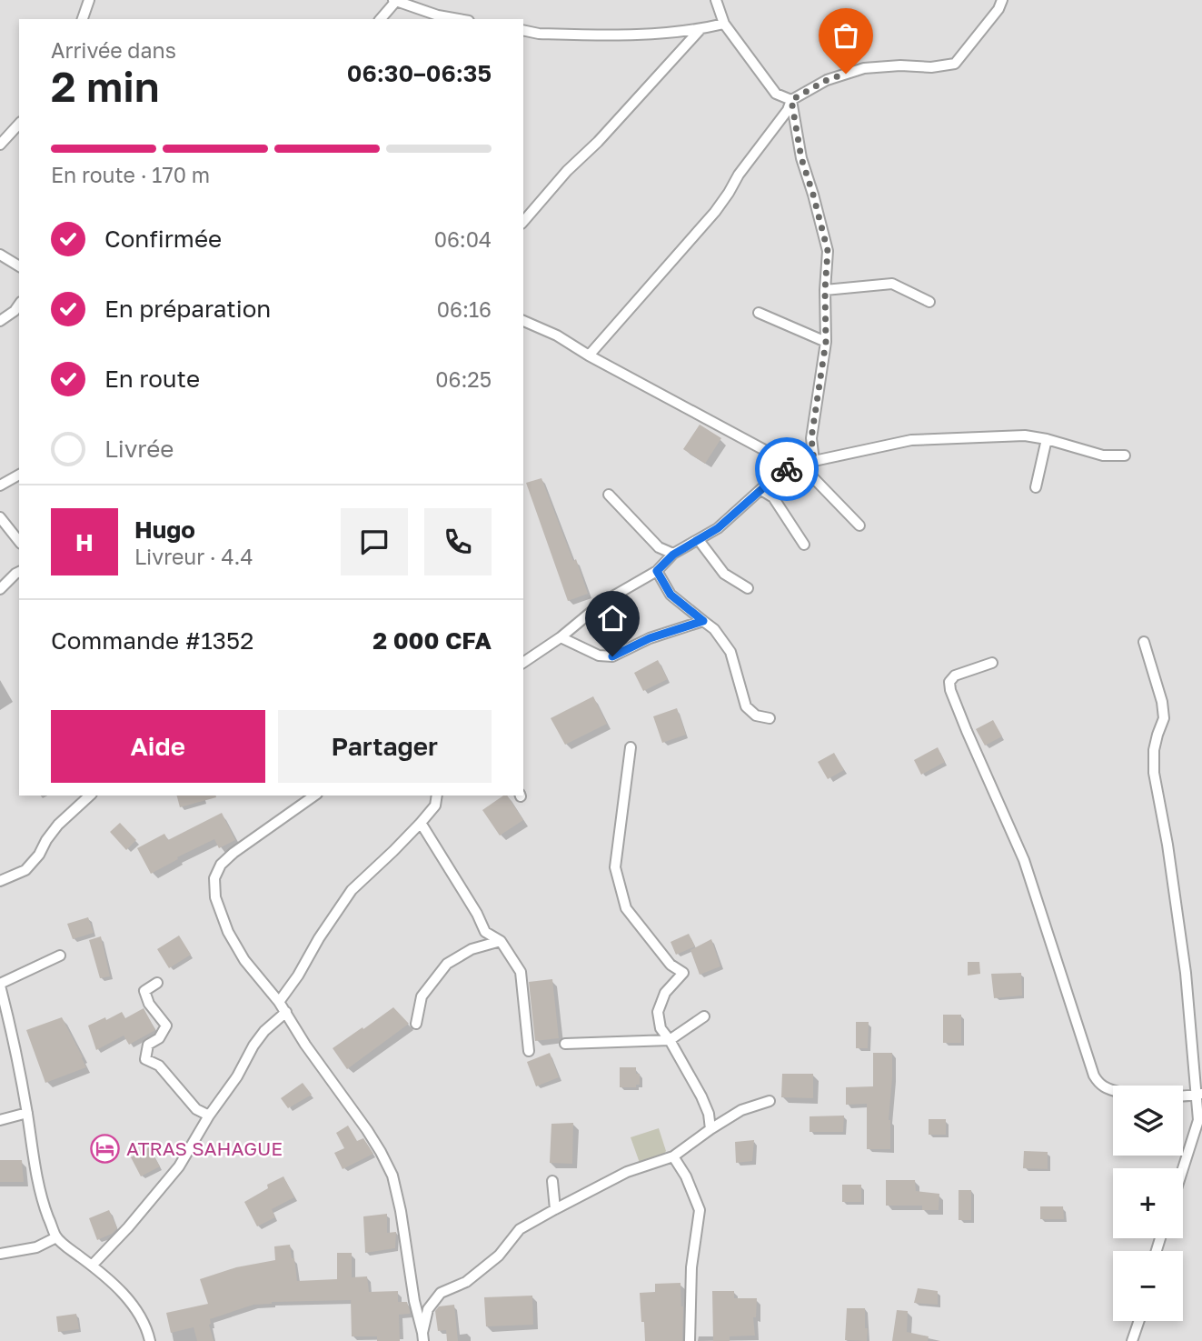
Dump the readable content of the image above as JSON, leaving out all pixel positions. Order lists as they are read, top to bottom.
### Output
{
  "places": {
    "hotel": ["ATRAS SAHAGUE"]
  },
  "page": {
    "heading": ["2 min", "Arrivée dans", "06:30–06:35"],
    "panel": [
      "Hugo",
      "Livreur · 4.4",
      "Commande #1352",
      "2 000 CFA"
    ],
    "bar": "En route · 170 m",
    "list": [
      ["Confirmée", "06:04"],
      ["En préparation", "06:16"],
      ["En route", "06:25"],
      "Livrée"
    ],
    "round": "H",
    "buttons": ["Aide", "Partager"],
    "map_buttons": ["+", "−"]
  }
}
